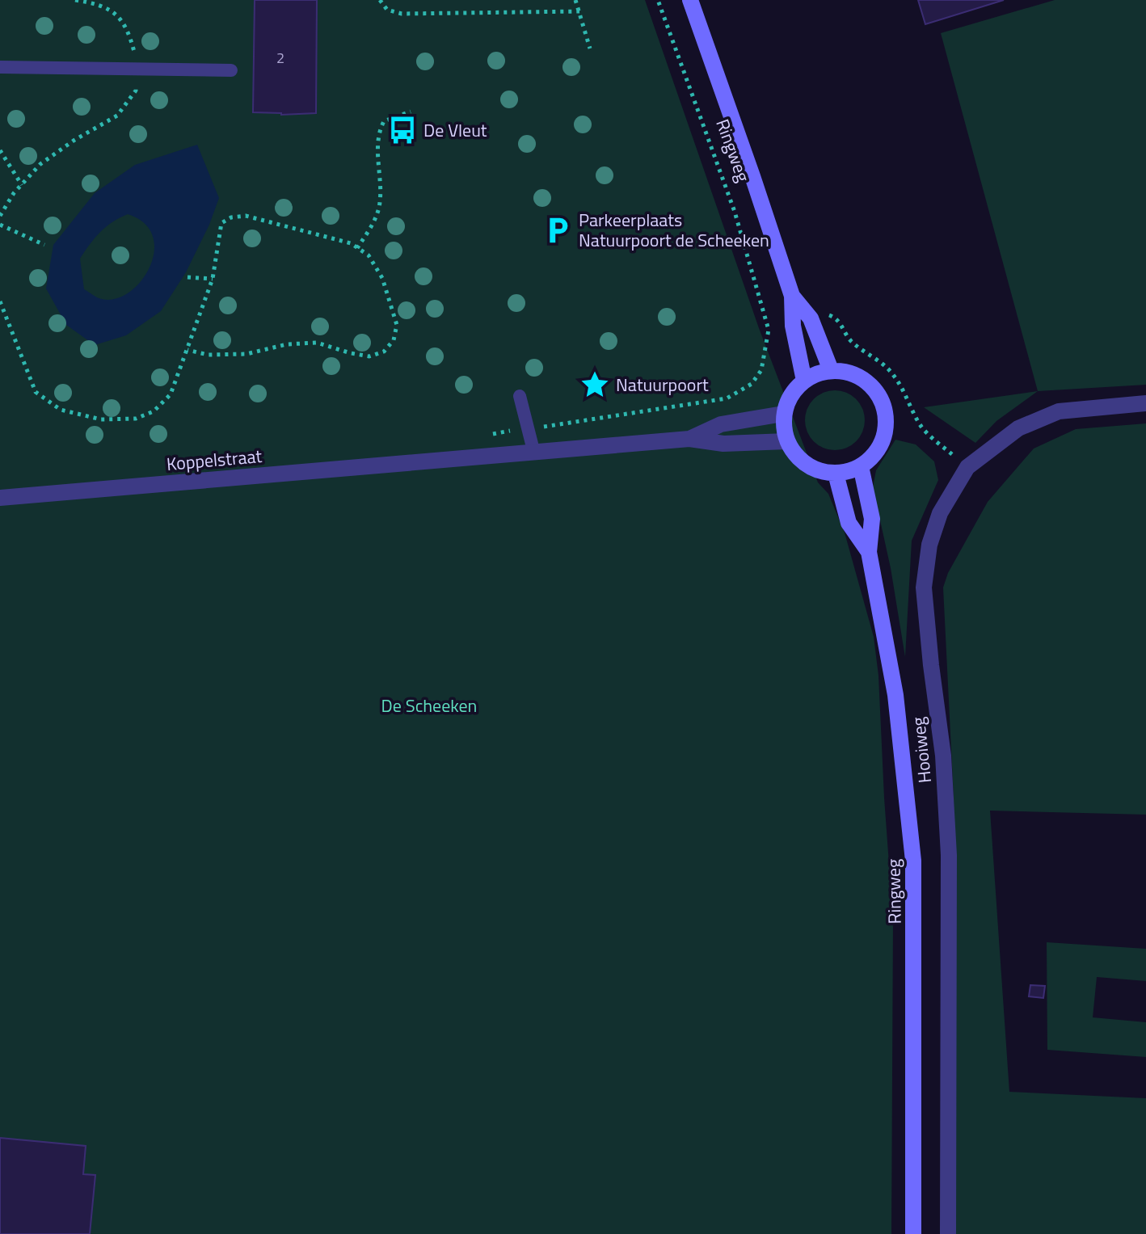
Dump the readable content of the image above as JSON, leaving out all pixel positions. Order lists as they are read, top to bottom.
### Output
{
  "streets": {
    "main road": ["Ringweg"],
    "street": ["Koppelstraat", "Hooiweg"]
  },
  "crossings": [
    ["Ringweg", "Koppelstraat"]
  ],
  "parks": ["De Scheeken"],
  "places": {
    "bus stop": ["De Vleut"],
    "parking": ["Parkeerplaats Natuurpoort de Scheeken"],
    "place": ["Natuurpoort"]
  },
  "house_numbers": ["2"]
}
